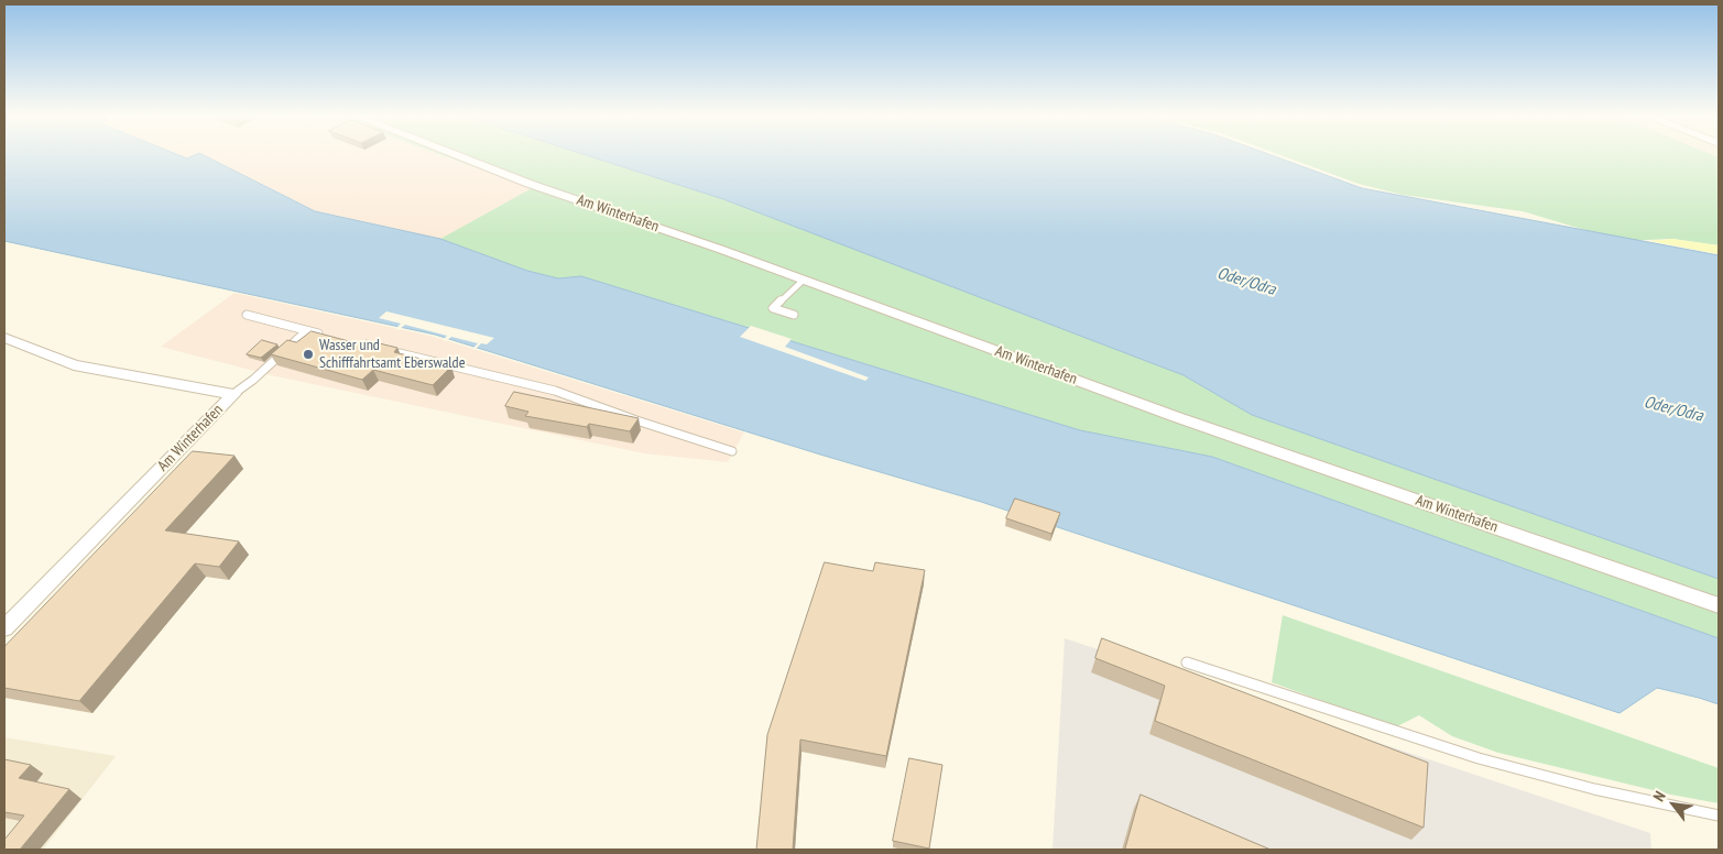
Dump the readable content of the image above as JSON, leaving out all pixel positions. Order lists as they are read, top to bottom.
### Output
{
  "streets": {
    "street": ["Am Winterhafen"]
  },
  "water": ["Oder/Odra"],
  "places": ["Wasser und Schifffahrtsamt Eberswalde"],
  "north": "top left"
}
